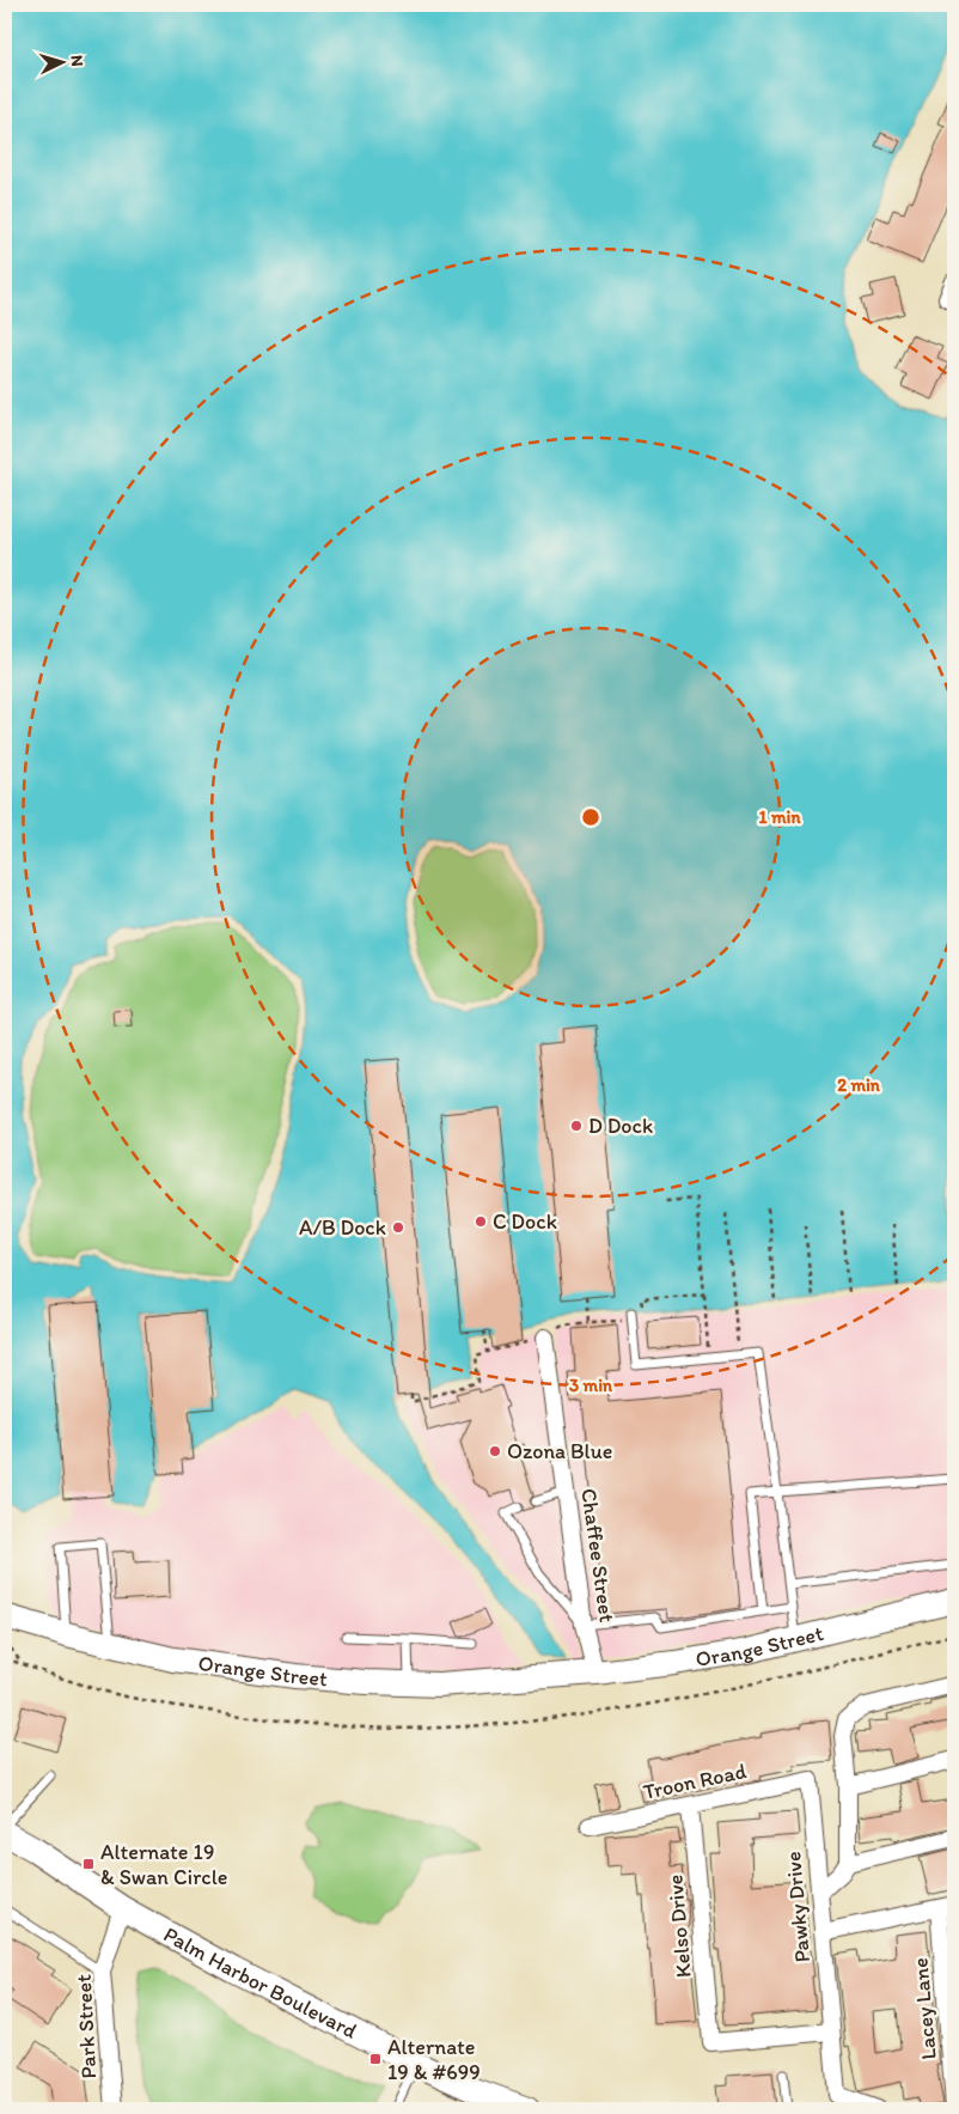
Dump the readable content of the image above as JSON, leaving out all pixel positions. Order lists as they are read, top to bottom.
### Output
{
  "streets": {
    "street": [
      "Chaffee Street",
      "Orange Street",
      "Troon Road",
      "Pawky Drive",
      "Kelso Drive",
      "Palm Harbor Boulevard",
      "Lacey Lane",
      "Park Street"
    ]
  },
  "crossings": [
    ["Chaffee Street", "Orange Street"],
    ["Troon Road", "Pawky Drive"],
    ["Troon Road", "Kelso Drive"],
    ["Pawky Drive", "Kelso Drive"],
    ["Palm Harbor Boulevard", "Park Street"]
  ],
  "places": {
    "other": [
      "D Dock",
      "C Dock",
      "A/B Dock",
      "Ozona Blue"
    ],
    "transit": ["Alternate 19 & Swan Circle", "Alternate 19 & #699"]
  },
  "north": "right",
  "rings": ["1 min", "2 min", "3 min"]
}
